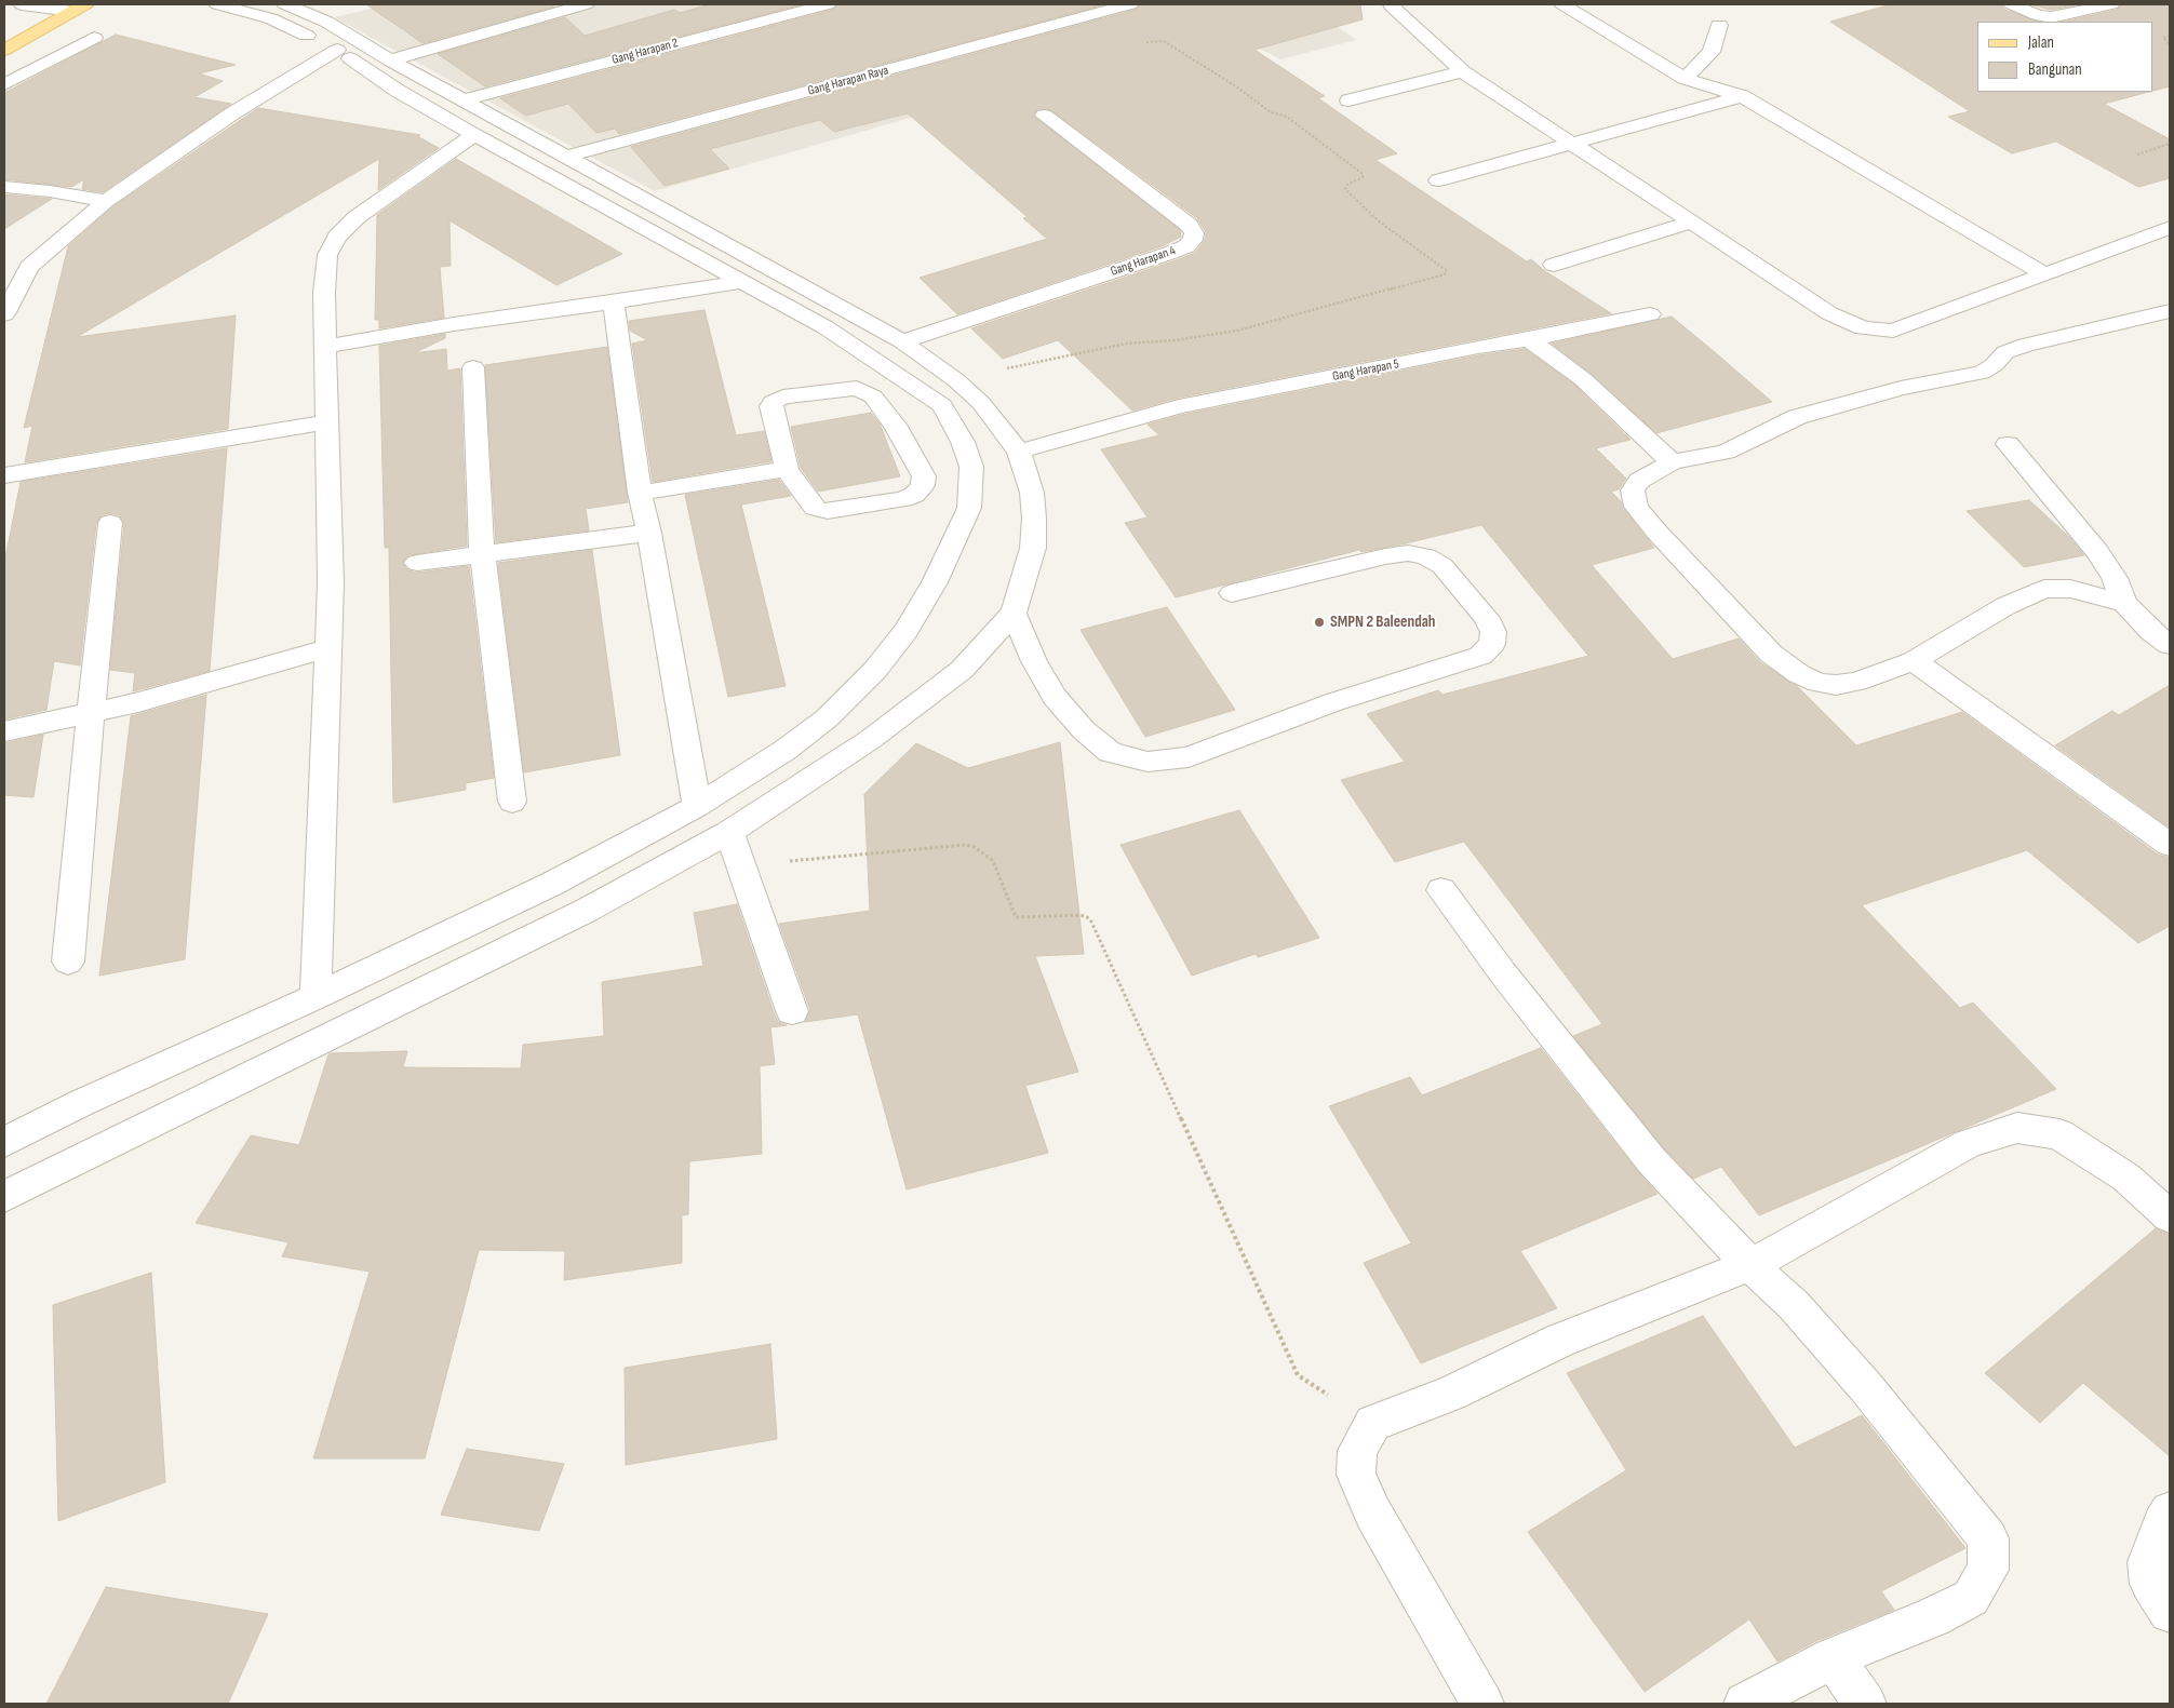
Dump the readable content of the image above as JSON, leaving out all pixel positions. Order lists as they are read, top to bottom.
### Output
{
  "streets": {
    "street": [
      "Gang Harapan 2",
      "Gang Harapan Raya",
      "Gang Harapan 4",
      "Gang Harapan 5"
    ]
  },
  "places": ["SMPN 2 Baleendah"],
  "legend": ["Jalan", "Bangunan"]
}
